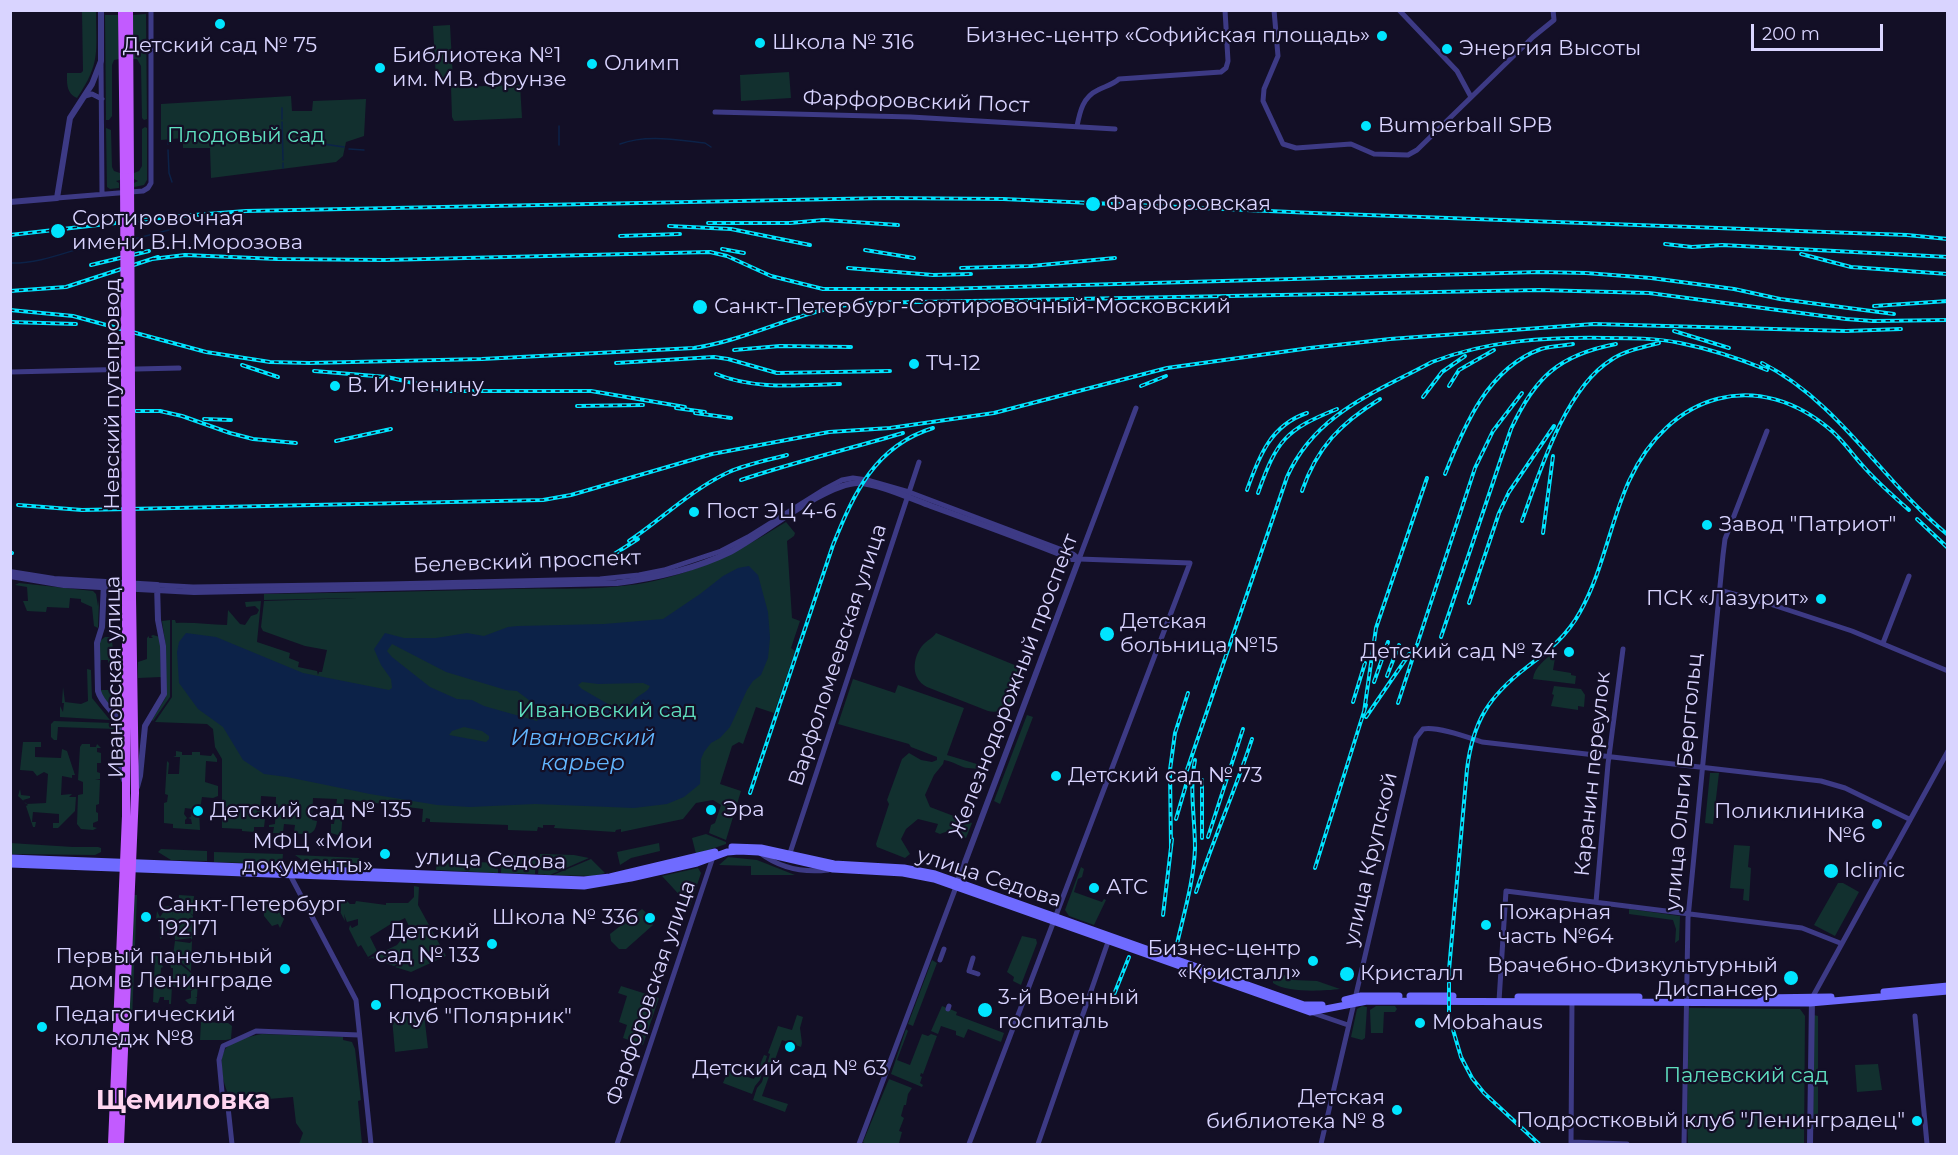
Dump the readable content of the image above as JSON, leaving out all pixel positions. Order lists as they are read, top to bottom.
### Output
{
  "streets": {
    "main road": ["Невский путепровод", "Ивановская улица", "улица Седова"],
    "street": [
      "Фарфоровский Пост",
      "Белевский проспект",
      "Варфоломеевская улица",
      "Железнодорожный проспект",
      "Каранин переулок",
      "улица Ольги Берггольц",
      "улица Крупской",
      "Фарфоровская улица"
    ]
  },
  "crossings": [
    ["Невский путепровод", "Ивановская улица"],
    ["Белевский проспект", "Варфоломеевская улица"],
    ["Белевский проспект", "Ивановская улица"],
    ["Белевский проспект", "Железнодорожный проспект"],
    ["Белевский проспект", "улица Седова"],
    ["Варфоломеевская улица", "улица Седова"],
    ["Ивановская улица", "улица Седова"],
    ["Железнодорожный проспект", "улица Седова"],
    ["Каранин переулок", "улица Крупской"],
    ["улица Ольги Берггольц", "улица Седова"],
    ["улица Крупской", "улица Седова"],
    ["улица Седова", "Фарфоровская улица"]
  ],
  "districts": ["Щемиловка"],
  "water": ["Ивановский карьер"],
  "parks": ["Плодовый сад", "Ивановский сад", "Палевский сад"],
  "places": [
    "Детский сад № 75",
    "Бизнес-центр «Софийская площадь»",
    "Школа № 316",
    "Энергия Высоты",
    "Олимп",
    "Библиотека №1 им. М.В. Фрунзе",
    "Bumperball SPB",
    "Фарфоровская",
    "Сортировочная имени В.Н.Морозова",
    "Санкт-Петербург-Сортировочный-Московский",
    "ТЧ-12",
    "В. И. Ленину",
    "Пост ЭЦ 4-6",
    "Завод \"Патриот\"",
    "ПСК «Лазурит»",
    "Детская больница №15",
    "Детский сад № 34",
    "Детский сад № 73",
    "Эра",
    "Детский сад № 135",
    "Поликлиника №6",
    "МФЦ «Мои документы»",
    "Iclinic",
    "АТС",
    "Санкт-Петербург 192171",
    "Школа № 336",
    "Пожарная часть №64",
    "Детский сад № 133",
    "Бизнес-центр «Кристалл»",
    "Первый панельный дом в Ленинграде",
    "Кристалл",
    "Врачебно-Физкультурный Диспансер",
    "Подростковый клуб \"Полярник\"",
    "3-й Военный госпиталь",
    "Mobahaus",
    "Педагогический колледж №8",
    "Детский сад № 63",
    "Детская библиотека № 8",
    "Подростковый клуб \"Ленинградец\""
  ],
  "scale_bar": "200 m"
}
